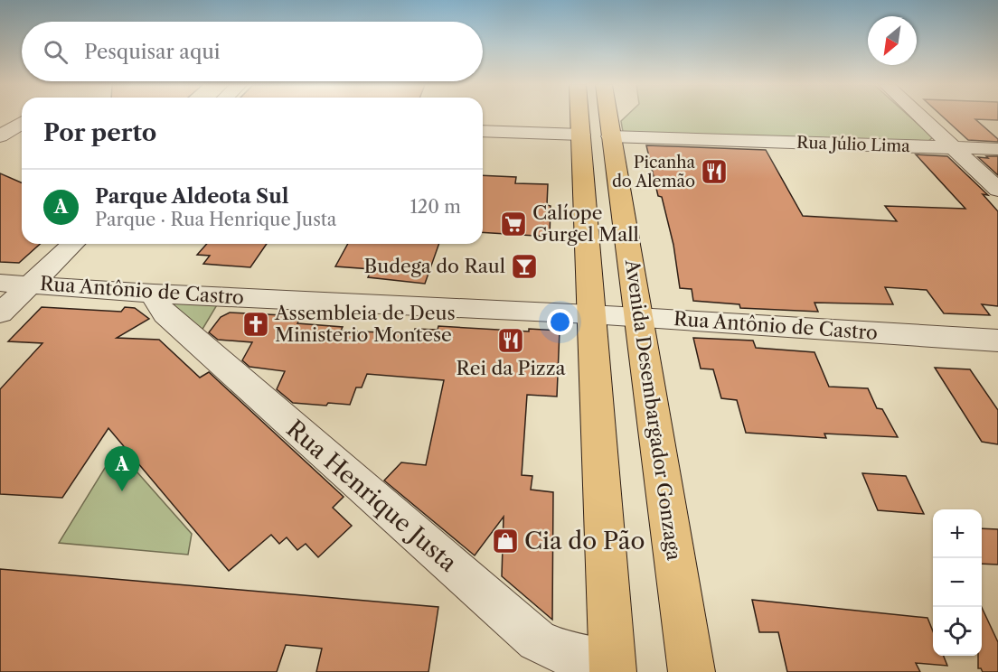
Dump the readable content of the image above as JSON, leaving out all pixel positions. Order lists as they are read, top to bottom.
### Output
{
  "streets": {
    "main road": ["Avenida Desembargador Gonzaga"],
    "street": ["Rua Júlio Lima", "Rua Antônio de Castro", "Rua Henrique Justa"]
  },
  "crossings": [
    ["Rua Júlio Lima", "Avenida Desembargador Gonzaga"],
    ["Rua Antônio de Castro", "Avenida Desembargador Gonzaga"],
    ["Rua Antônio de Castro", "Rua Henrique Justa"],
    ["Avenida Desembargador Gonzaga", "Rua Henrique Justa"]
  ],
  "places": {
    "restaurant": ["Picanha do Alemão", "Rei da Pizza"],
    "supermarket": ["Calíope Gurgel Mall"],
    "bar": ["Budega do Raul"],
    "church": ["Assembleia de Deus Ministerio Montese"],
    "shop": ["Cia do Pão"]
  },
  "north": "bottom left",
  "page": {
    "search": "Pesquisar aqui",
    "heading": "Por perto",
    "list": [
      {
        "mark": "A",
        "name": "Parque Aldeota Sul",
        "note": "Parque · Rua Henrique Justa",
        "value": "120 m"
      }
    ],
    "pins": "A",
    "map_buttons": ["+", "−"]
  }
}
